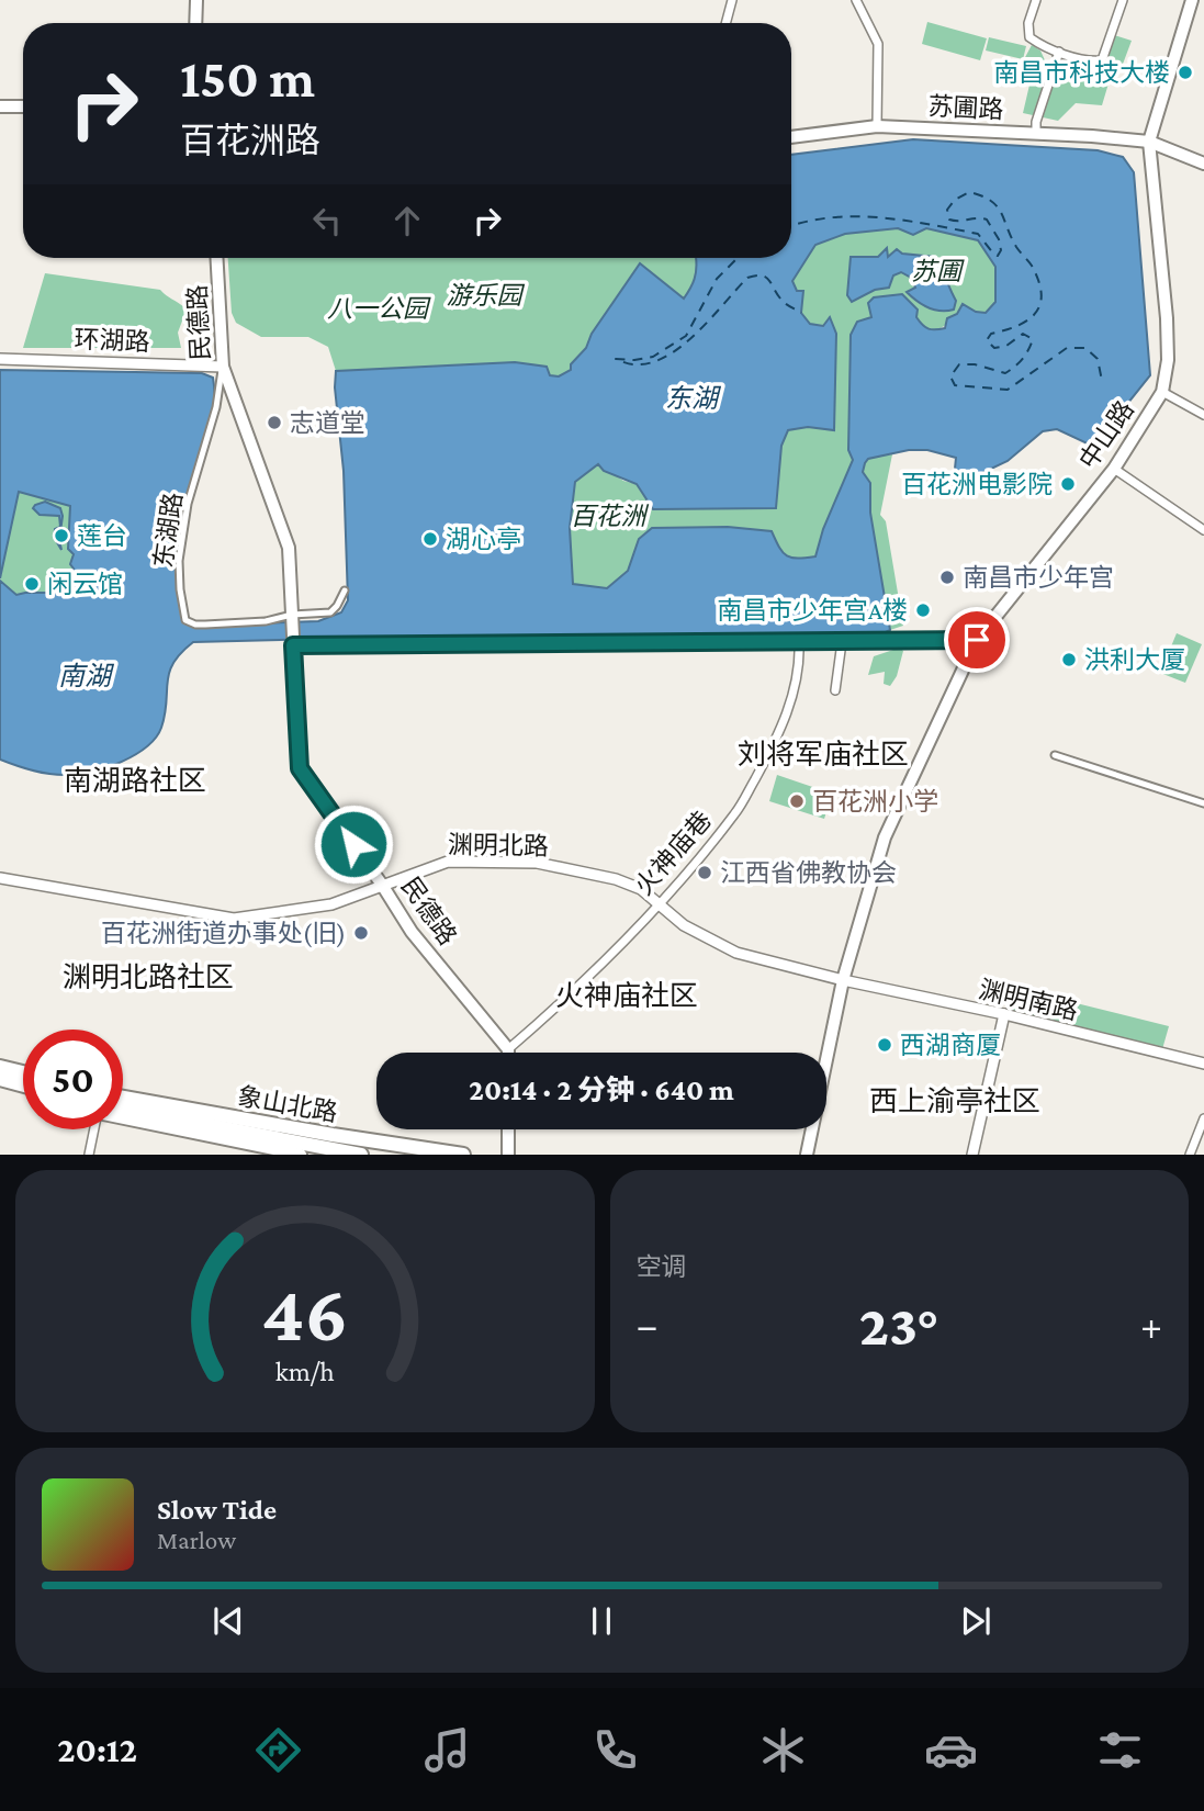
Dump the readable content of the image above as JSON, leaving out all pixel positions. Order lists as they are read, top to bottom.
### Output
{
  "streets": {
    "main road": [
      "苏圃路",
      "民德路",
      "中山路",
      "象山北路"
    ],
    "street": [
      "环湖路",
      "东湖路",
      "渊明北路",
      "火神庙巷",
      "渊明南路"
    ]
  },
  "crossings": [
    ["苏圃路", "中山路"],
    ["民德路", "环湖路"],
    ["民德路", "东湖路"],
    ["民德路", "渊明北路"],
    ["民德路", "火神庙巷"],
    ["环湖路", "东湖路"],
    ["中山路", "渊明北路"],
    ["中山路", "渊明南路"],
    ["渊明北路", "火神庙巷"],
    ["渊明北路", "渊明南路"]
  ],
  "districts": [
    "刘将军庙社区",
    "南湖路社区",
    "渊明北路社区",
    "火神庙社区",
    "西上渝亭社区"
  ],
  "water": ["东湖", "南湖"],
  "parks": [
    "苏圃",
    "游乐园",
    "八一公园",
    "百花洲"
  ],
  "places": [
    "南昌市科技大楼",
    "志道堂",
    "百花洲电影院",
    "莲台",
    "湖心亭",
    "南昌市少年宫",
    "闲云馆",
    "南昌市少年宫A楼",
    "洪利大厦",
    "百花洲小学",
    "江西省佛教协会",
    "百花洲街道办事处(旧)",
    "西湖商厦"
  ],
  "page": {
    "turn": ["150 m", "百花洲路"],
    "limit": "50",
    "trip": "20:14 · 2 分钟 · 640 m",
    "tile": "空调",
    "heat": ["−", "23°", "+"],
    "song": ["Slow Tide", "Marlow"],
    "tabs": "20:12",
    "gauge": ["46", "km/h"]
  }
}
